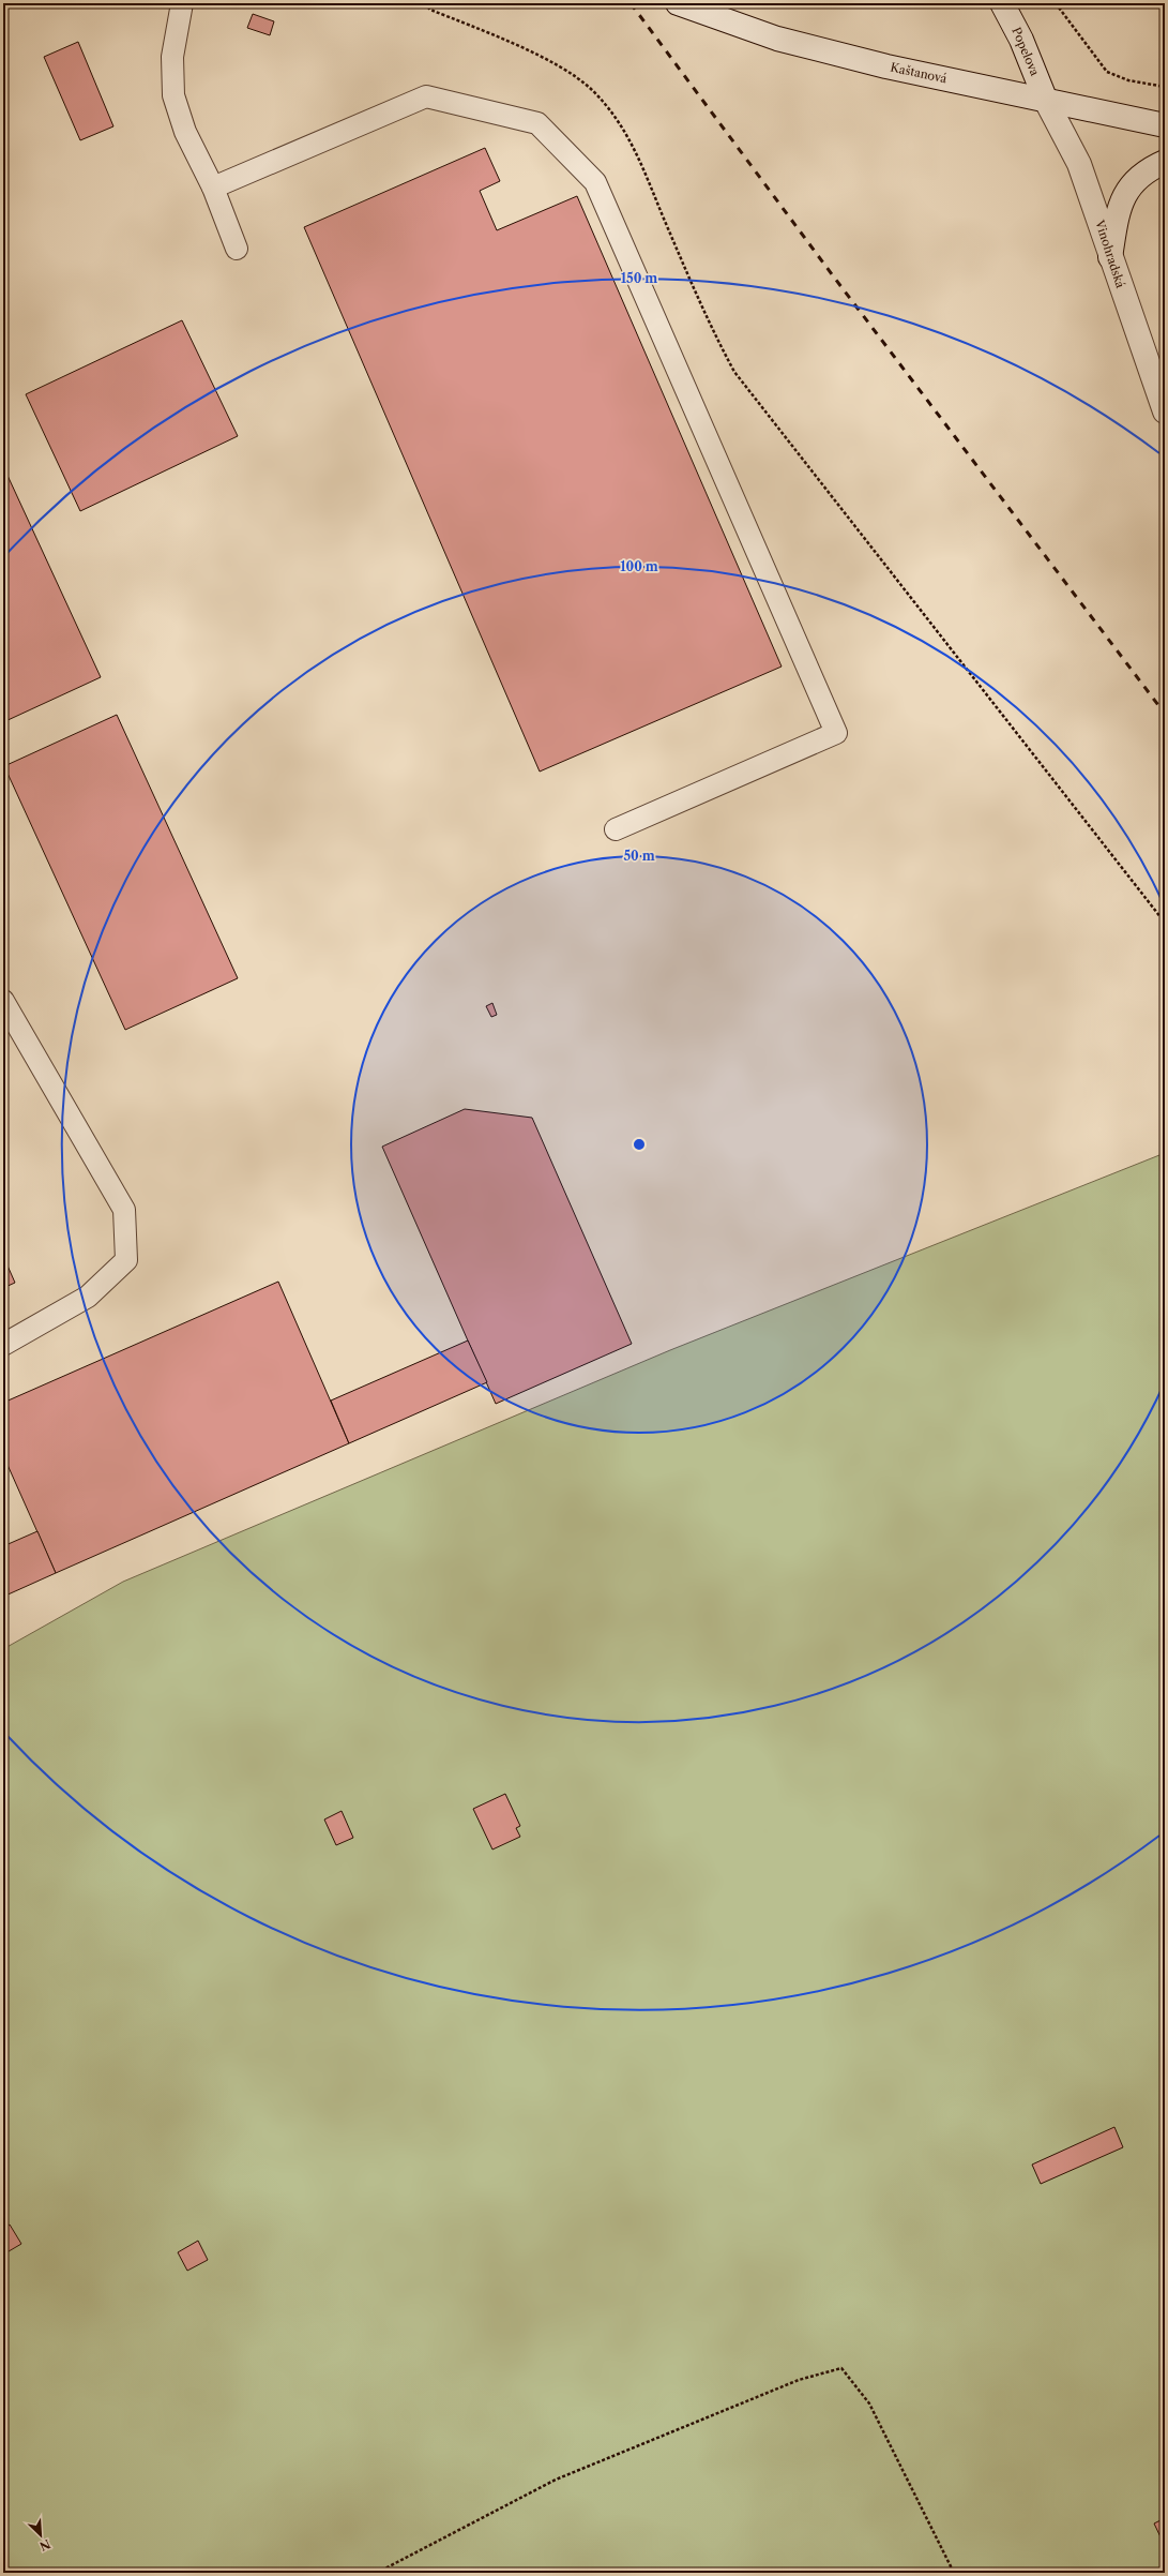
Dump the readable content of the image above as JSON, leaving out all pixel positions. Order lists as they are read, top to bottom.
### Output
{
  "streets": {
    "main road": ["Popelova", "Kaštanová", "Vinohradská"]
  },
  "crossings": [
    ["Popelova", "Kaštanová"],
    ["Popelova", "Vinohradská"],
    ["Kaštanová", "Vinohradská"]
  ],
  "north": "bottom right",
  "rings": ["150 m", "100 m", "50 m"]
}
